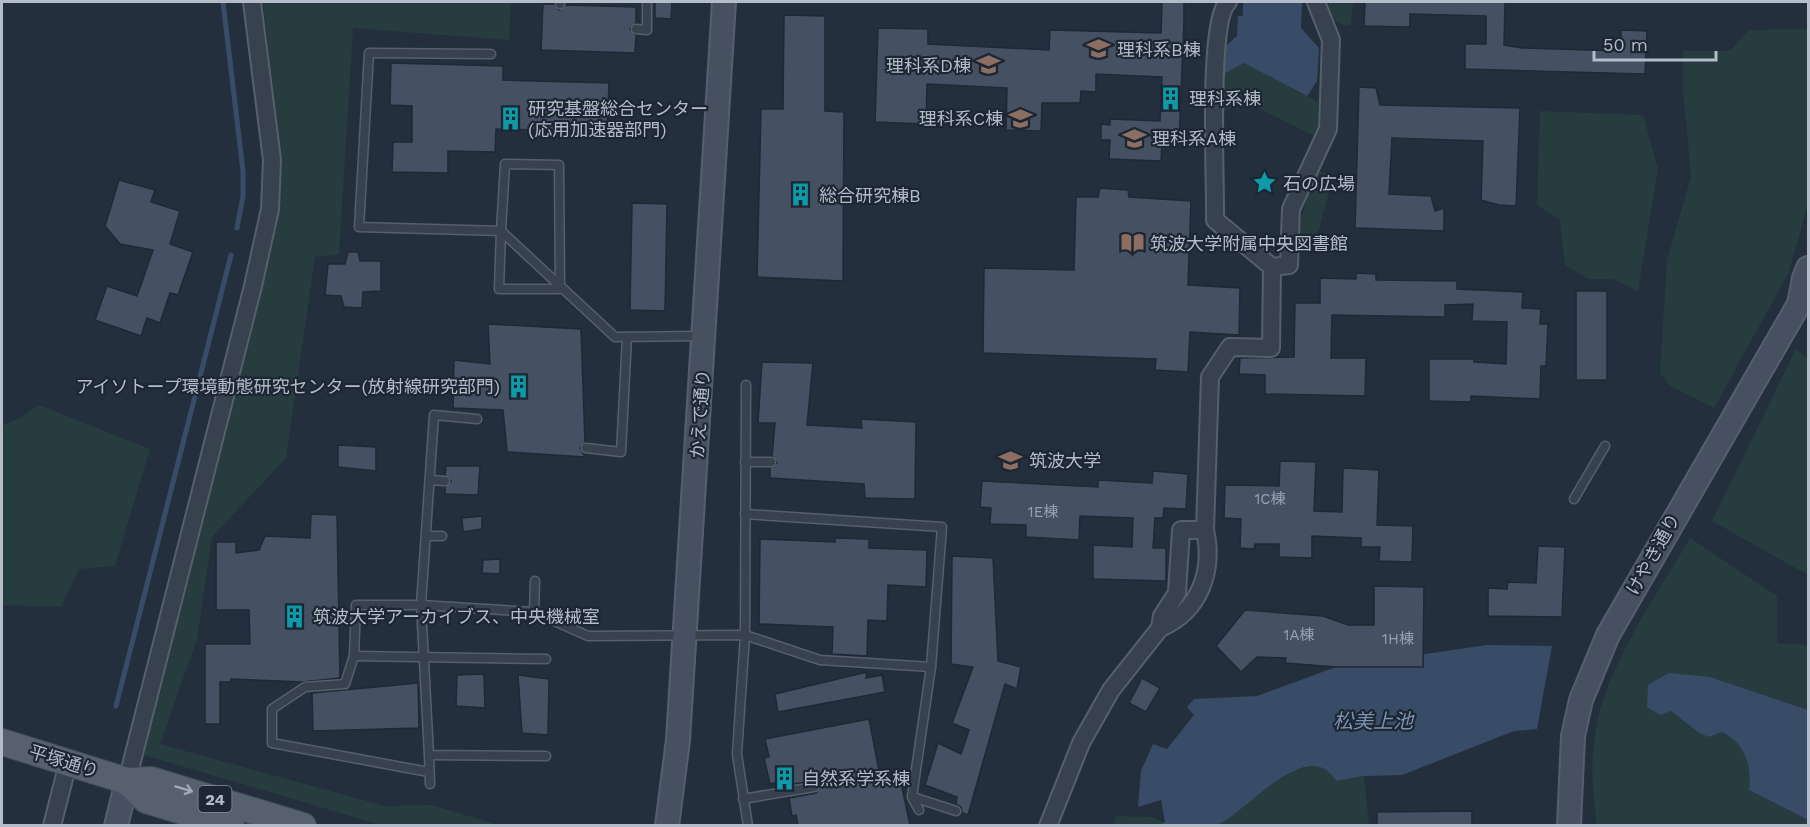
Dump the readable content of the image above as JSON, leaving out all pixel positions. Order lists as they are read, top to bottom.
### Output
{
  "streets": {
    "main road": ["平塚通り", "24"],
    "street": ["かえで通り", "けやき通り"]
  },
  "water": ["松美上池"],
  "places": {
    "school or university": [
      "理科系B棟",
      "理科系D棟",
      "理科系C棟",
      "理科系A棟",
      "筑波大学"
    ],
    "building": [
      "理科系棟",
      "研究基盤総合センター (応用加速器部門)",
      "総合研究棟B",
      "アイソトープ環境動態研究センター(放射線研究部門)",
      "筑波大学アーカイブス、中央機械室",
      "自然系学系棟"
    ],
    "place": ["石の広場"],
    "library": ["筑波大学附属中央図書館"]
  },
  "house_numbers": [
    "1C棟",
    "1E棟",
    "1A棟",
    "1H棟"
  ],
  "scale_bar": "50 m"
}
